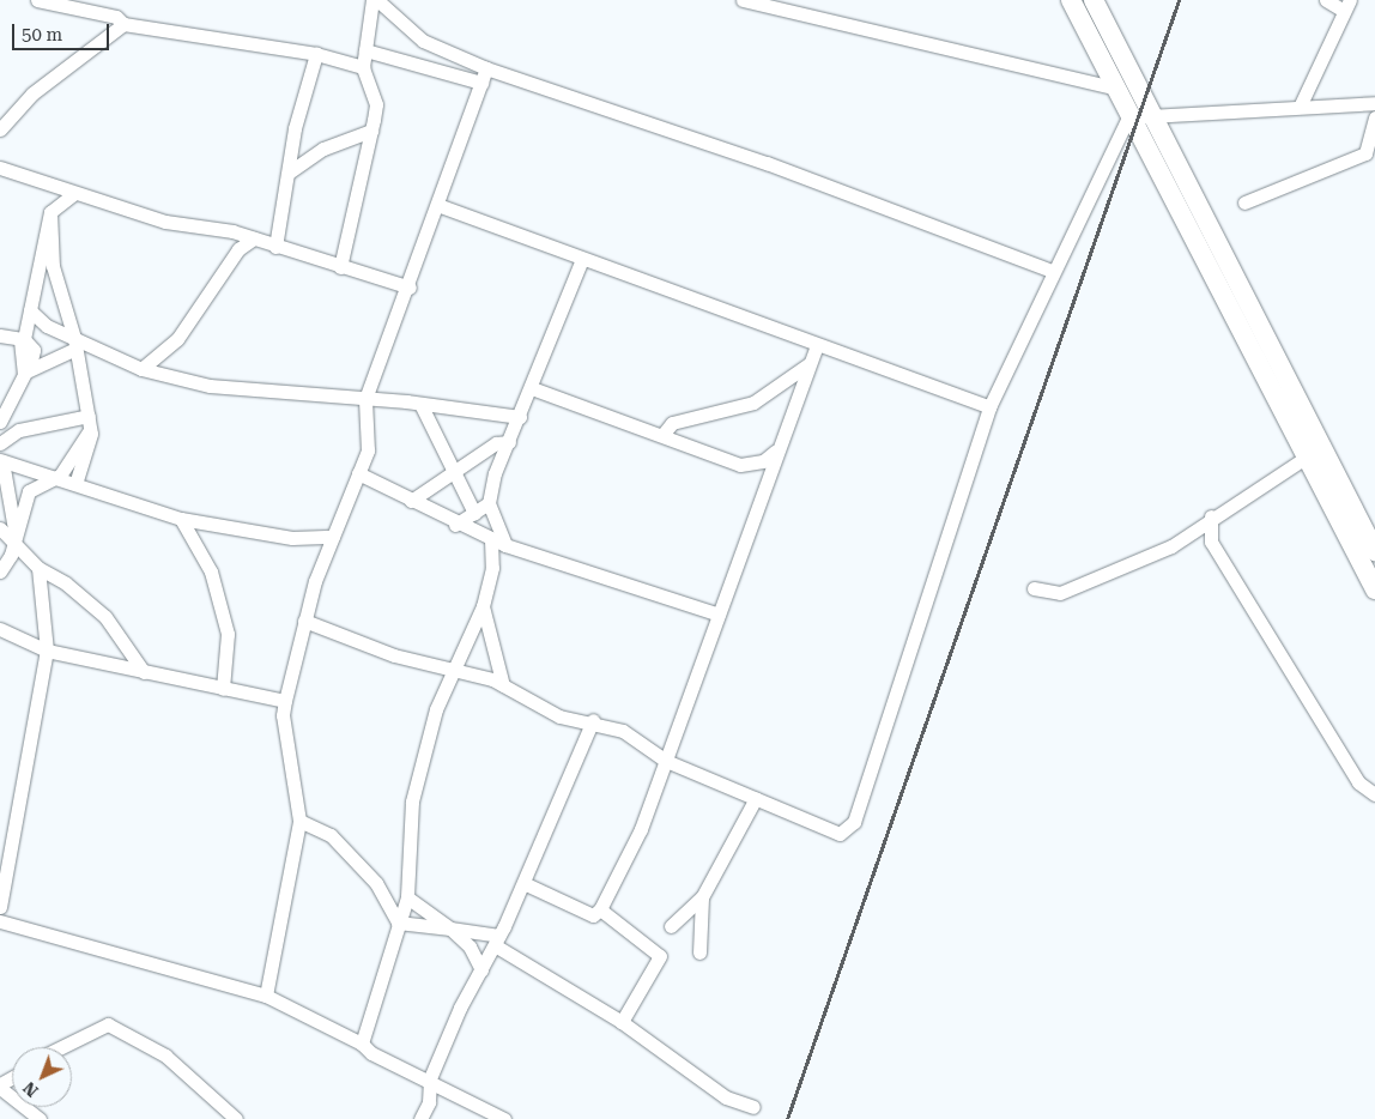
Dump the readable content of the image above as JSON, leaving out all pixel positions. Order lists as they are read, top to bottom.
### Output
{
  "scale_bar": "50 m",
  "north": "bottom left"
}
